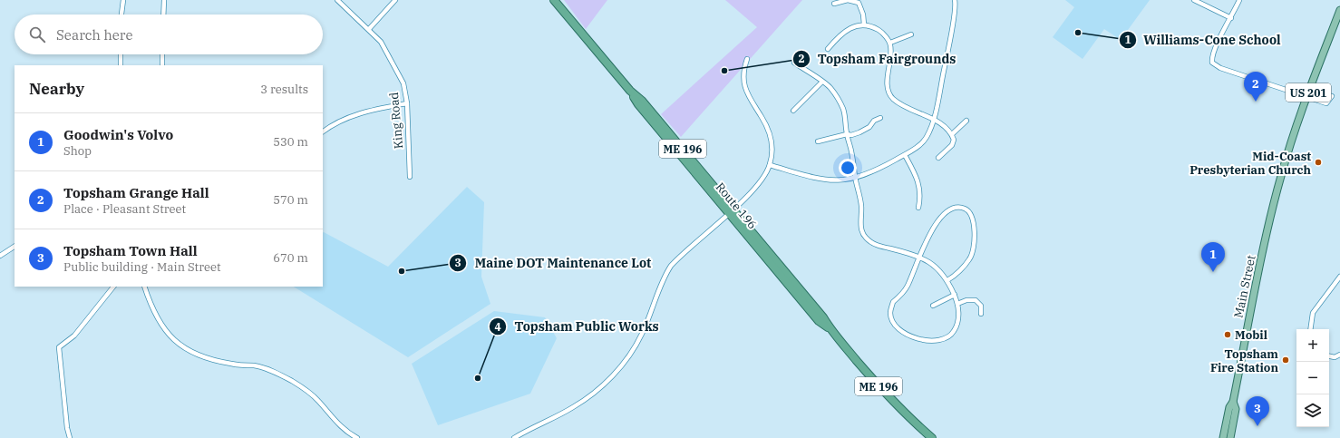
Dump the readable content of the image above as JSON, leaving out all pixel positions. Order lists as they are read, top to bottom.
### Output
{
  "streets": {
    "highway": ["ME 196", "Route 196"],
    "main road": ["US 201", "Main Street"],
    "street": ["King Road"]
  },
  "crossings": [
    ["US 201", "Main Street"]
  ],
  "places": [
    "Williams-Cone School",
    "Topsham Fairgrounds",
    "Mid-Coast Presbyterian Church",
    "Maine DOT Maintenance Lot",
    "Mobil",
    "Topsham Fire Station",
    "Topsham Public Works"
  ],
  "page": {
    "search": "Search here",
    "heading": ["Nearby", "3 results"],
    "pins": ["2", "1", "3"],
    "list": [
      {
        "mark": "1",
        "name": "Goodwin's Volvo",
        "note": "Shop",
        "value": "530 m"
      },
      {
        "mark": "2",
        "name": "Topsham Grange Hall",
        "note": "Place · Pleasant Street",
        "value": "570 m"
      },
      {
        "mark": "3",
        "name": "Topsham Town Hall",
        "note": "Public building · Main Street",
        "value": "670 m"
      }
    ],
    "map_buttons": ["+", "−"]
  }
}
